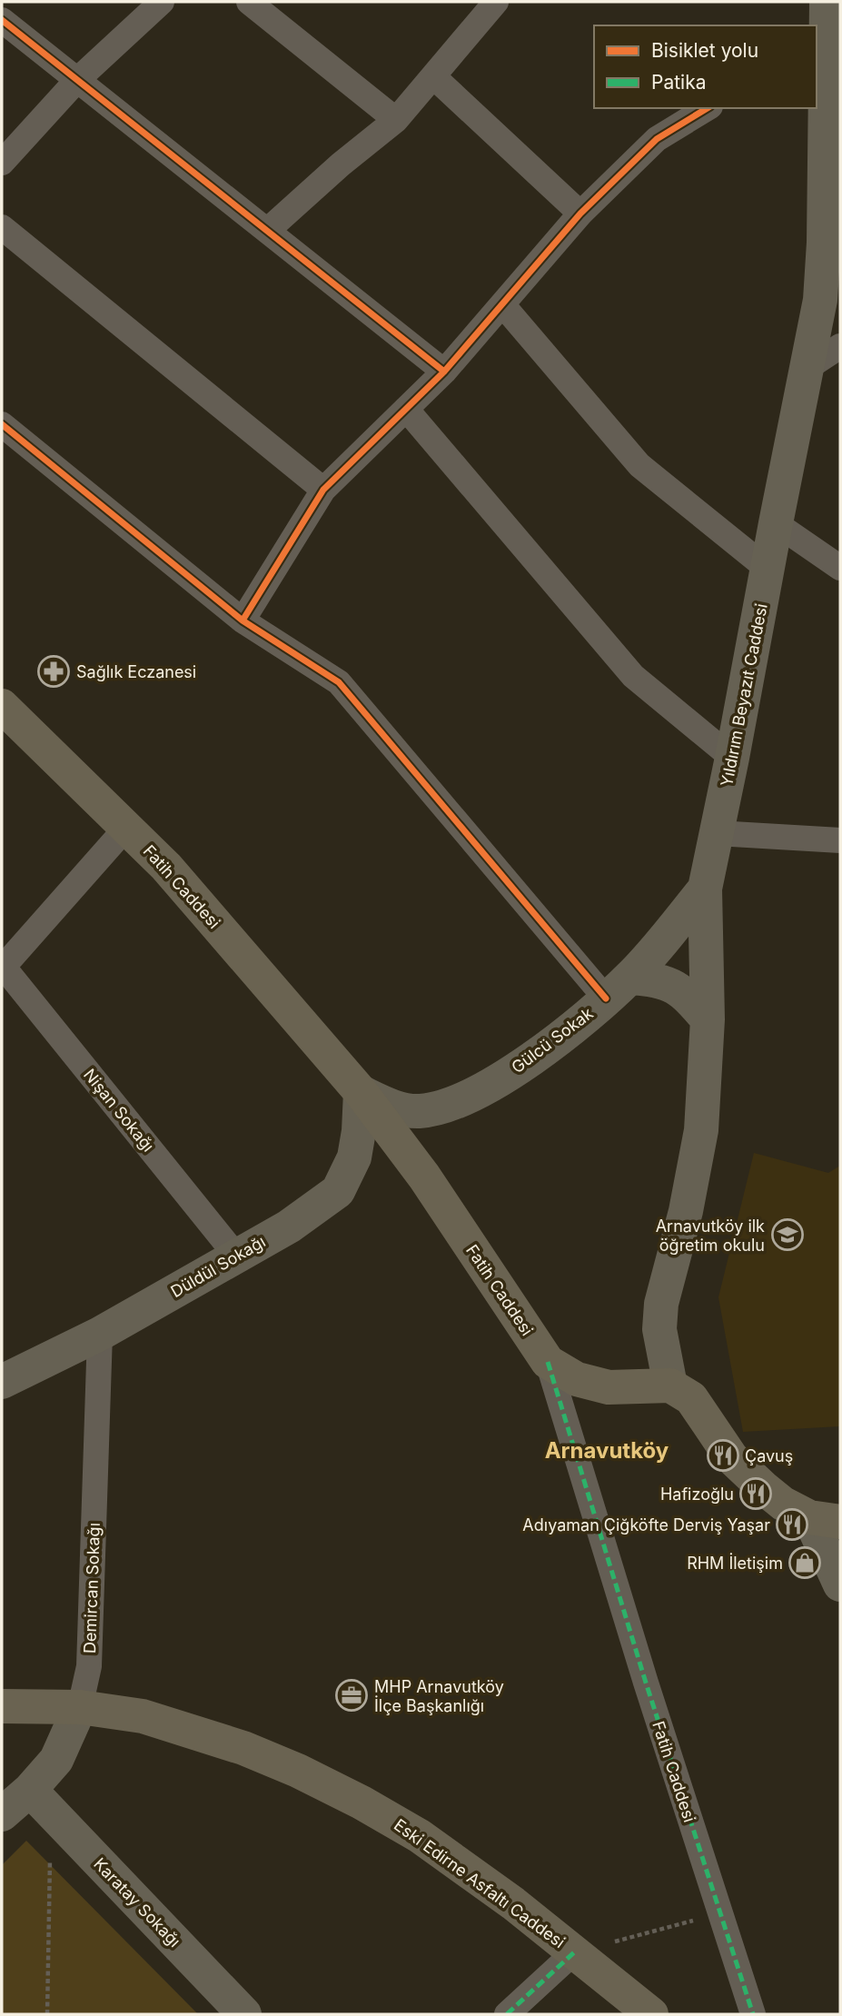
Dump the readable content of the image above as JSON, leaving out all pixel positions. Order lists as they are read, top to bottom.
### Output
{
  "streets": {
    "main road": [
      "Yıldırım Beyazıt Caddesi",
      "Fatih Caddesi",
      "Gülcü Sokak",
      "Düldül Sokağı",
      "Demircan Sokağı",
      "Eski Edirne Asfaltı Caddesi",
      "Karatay Sokağı"
    ],
    "street": ["Nişan Sokağı"]
  },
  "crossings": [
    ["Yıldırım Beyazıt Caddesi", "Gülcü Sokak"],
    ["Fatih Caddesi", "Gülcü Sokak"],
    ["Fatih Caddesi", "Düldül Sokağı"],
    ["Gülcü Sokak", "Düldül Sokağı"],
    ["Nişan Sokağı", "Düldül Sokağı"],
    ["Düldül Sokağı", "Demircan Sokağı"],
    ["Demircan Sokağı", "Eski Edirne Asfaltı Caddesi"],
    ["Demircan Sokağı", "Karatay Sokağı"]
  ],
  "districts": ["Arnavutköy"],
  "places": {
    "pharmacy": ["Sağlık Eczanesi"],
    "school or university": ["Arnavutköy ilk öğretim okulu"],
    "restaurant": ["Çavuş", "Hafizoğlu", "Adıyaman Çiğköfte Derviş Yaşar"],
    "shop": ["RHM İletişim"],
    "office": ["MHP Arnavutköy İlçe Başkanlığı"]
  },
  "legend": ["Bisiklet yolu", "Patika"]
}
